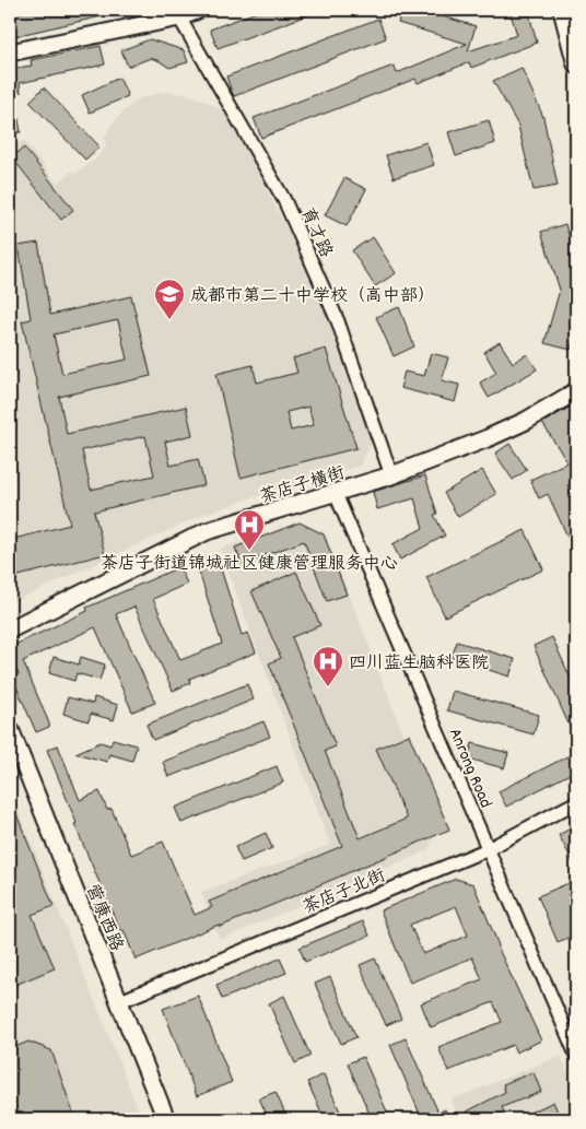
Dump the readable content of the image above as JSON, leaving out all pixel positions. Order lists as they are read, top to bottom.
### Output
{
  "streets": {
    "street": [
      "育才路",
      "茶店子横街",
      "Anrong Road",
      "茶店子北街",
      "营康西路"
    ]
  },
  "crossings": [
    ["育才路", "茶店子横街"],
    ["茶店子横街", "Anrong Road"],
    ["Anrong Road", "茶店子北街"],
    ["茶店子北街", "营康西路"]
  ],
  "places": {
    "school or university": ["成都市第二十中学校（高中部）"],
    "hospital": ["茶店子街道锦城社区健康管理服务中心", "四川蓝生脑科医院"]
  }
}
